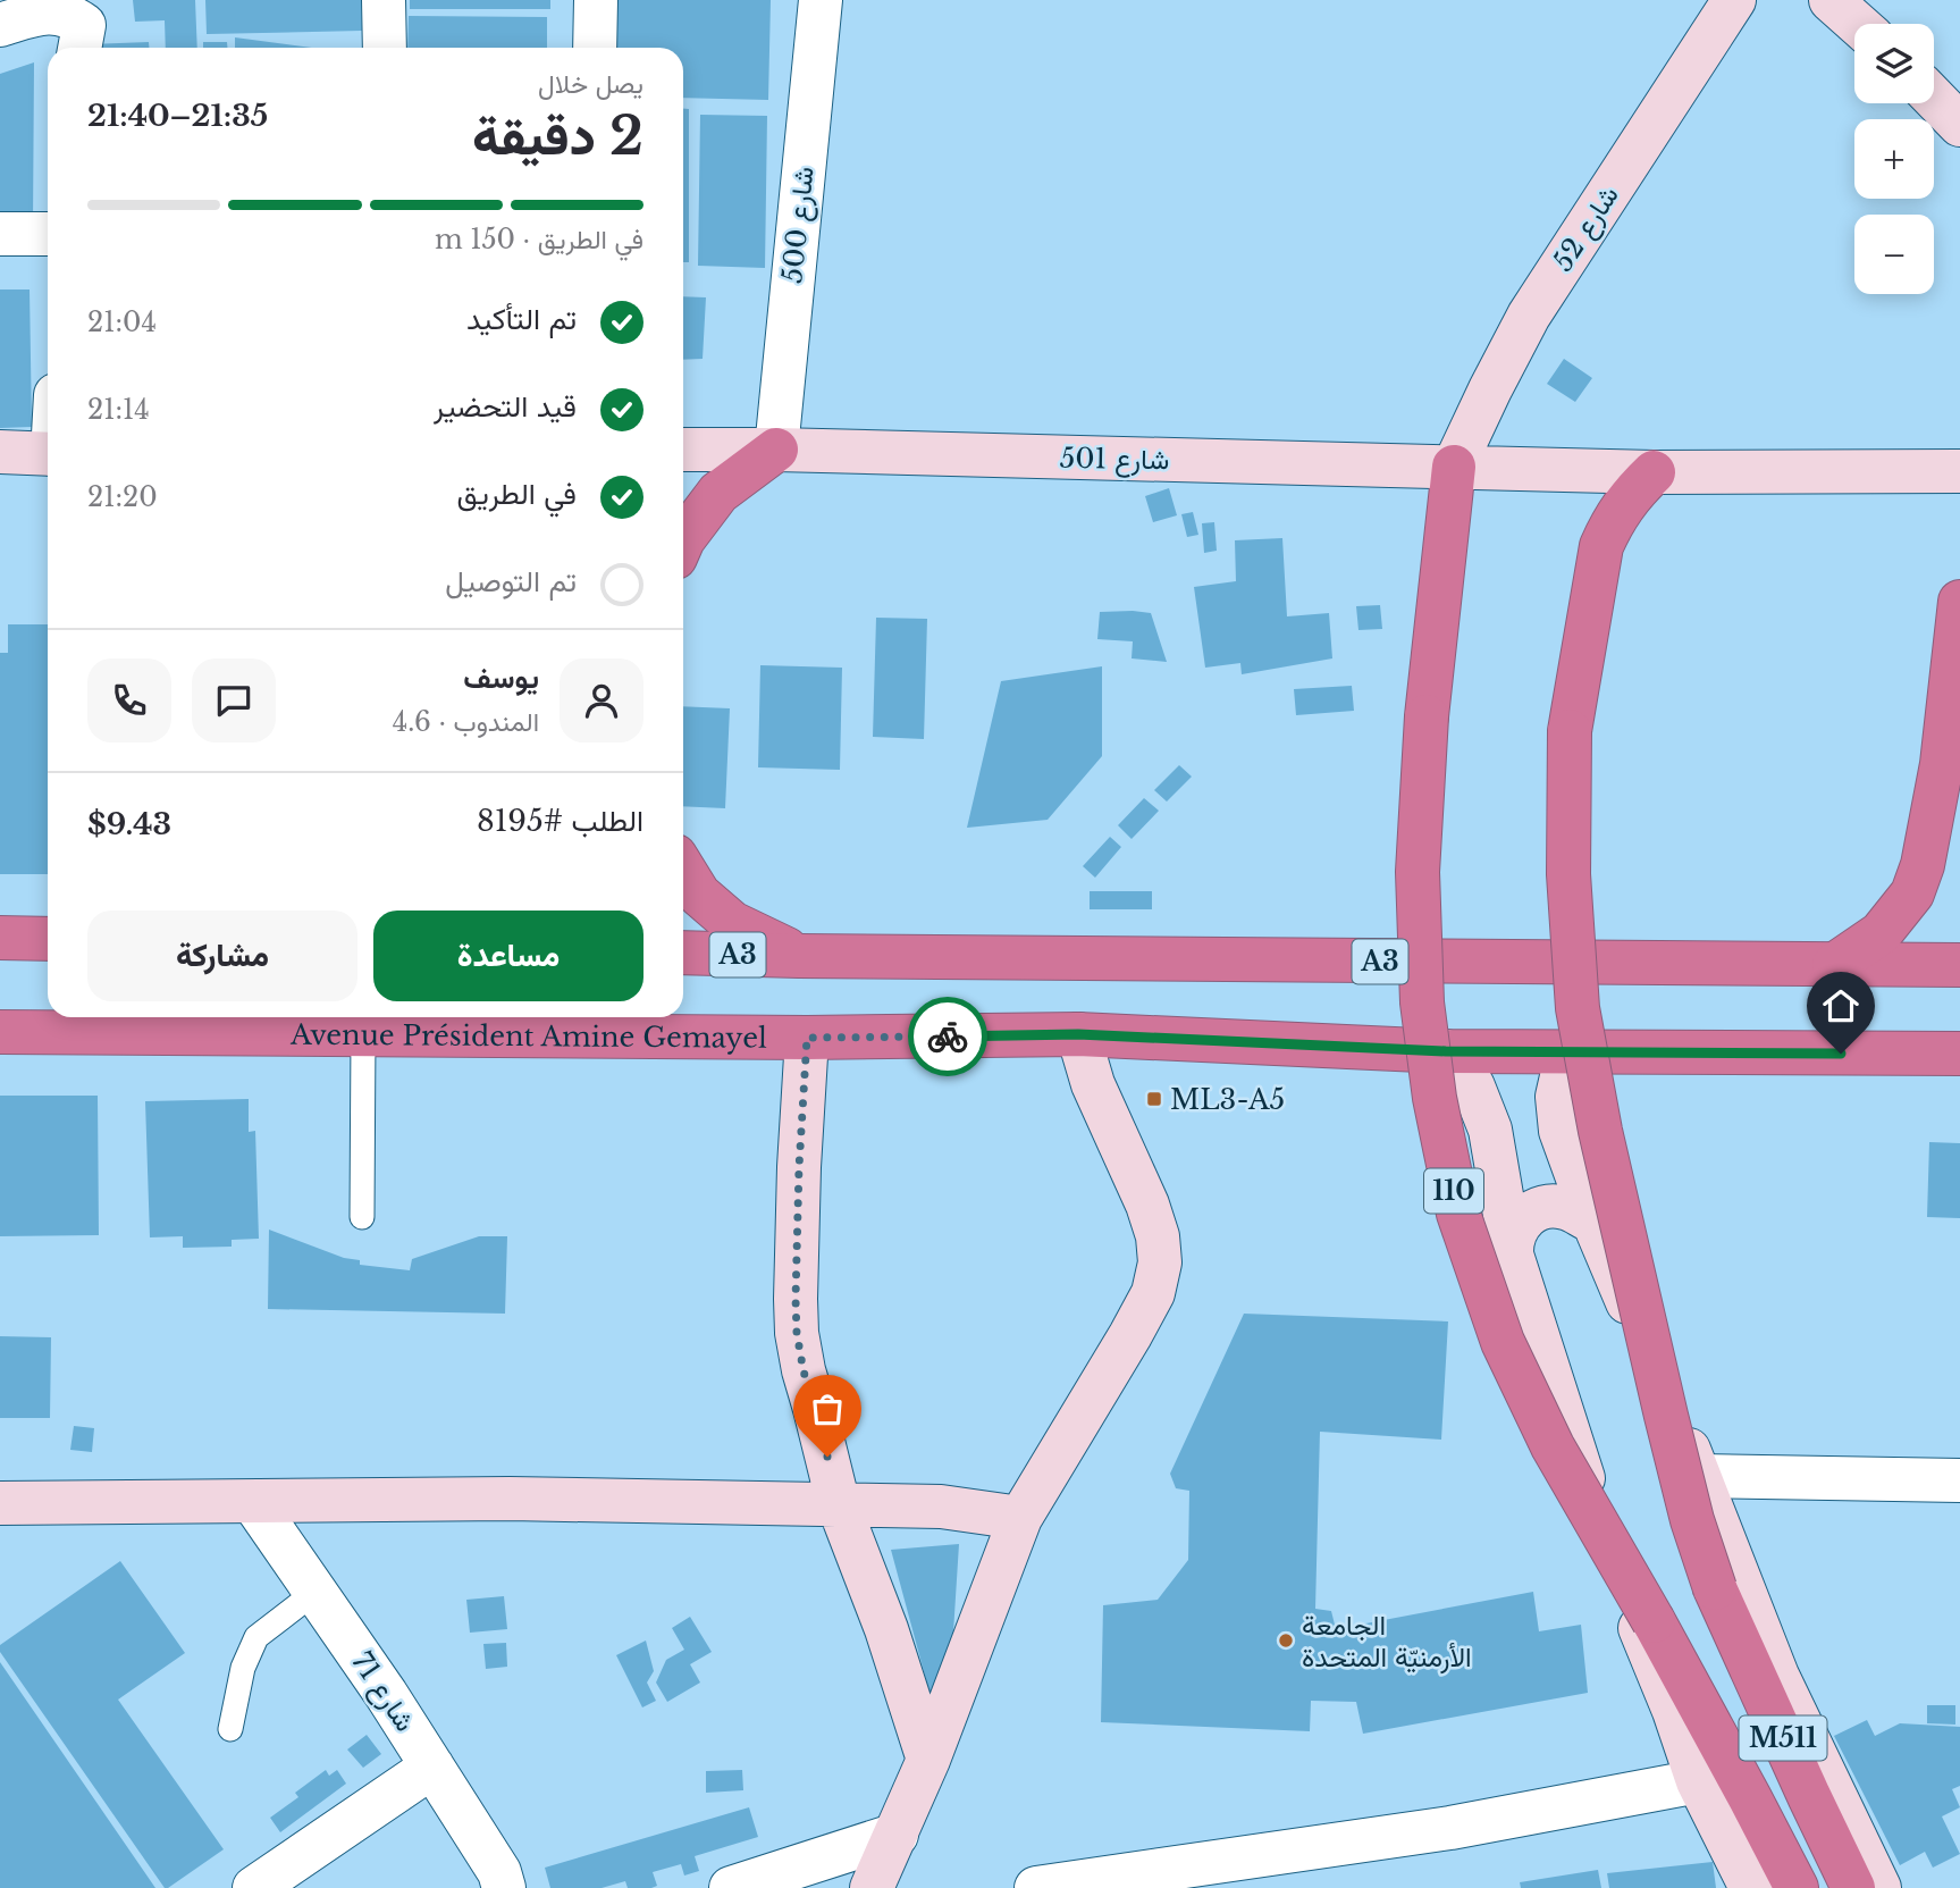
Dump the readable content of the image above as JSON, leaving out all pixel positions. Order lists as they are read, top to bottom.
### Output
{
  "streets": {
    "highway": [
      "A3",
      "Avenue Président Amine Gemayel",
      "110",
      "M511"
    ],
    "street": [
      "شارع 500",
      "شارع 52",
      "شارع 501",
      "شارع 71"
    ]
  },
  "crossings": [
    ["شارع 500", "شارع 501"],
    ["شارع 52", "شارع 501"],
    ["شارع 52", "110"],
    ["شارع 501", "110"],
    ["شارع 501", "M511"],
    ["110", "M511"]
  ],
  "places": {
    "transit": ["ML3-A5"],
    "other": ["الجامعة الأرمنيّة المتحدة"]
  },
  "page": {
    "map_buttons": ["+", "−"],
    "heading": ["2 دقيقة", "يصل خلال", "21:35–21:40"],
    "panel": [
      "يوسف",
      "المندوب · 4.6",
      "الطلب #8195",
      "$9.43"
    ],
    "bar": "في الطريق · 150 m",
    "list": [
      ["تم التأكيد", "21:04"],
      ["قيد التحضير", "21:14"],
      ["في الطريق", "21:20"],
      "تم التوصيل"
    ],
    "buttons": ["مساعدة", "مشاركة"]
  }
}
